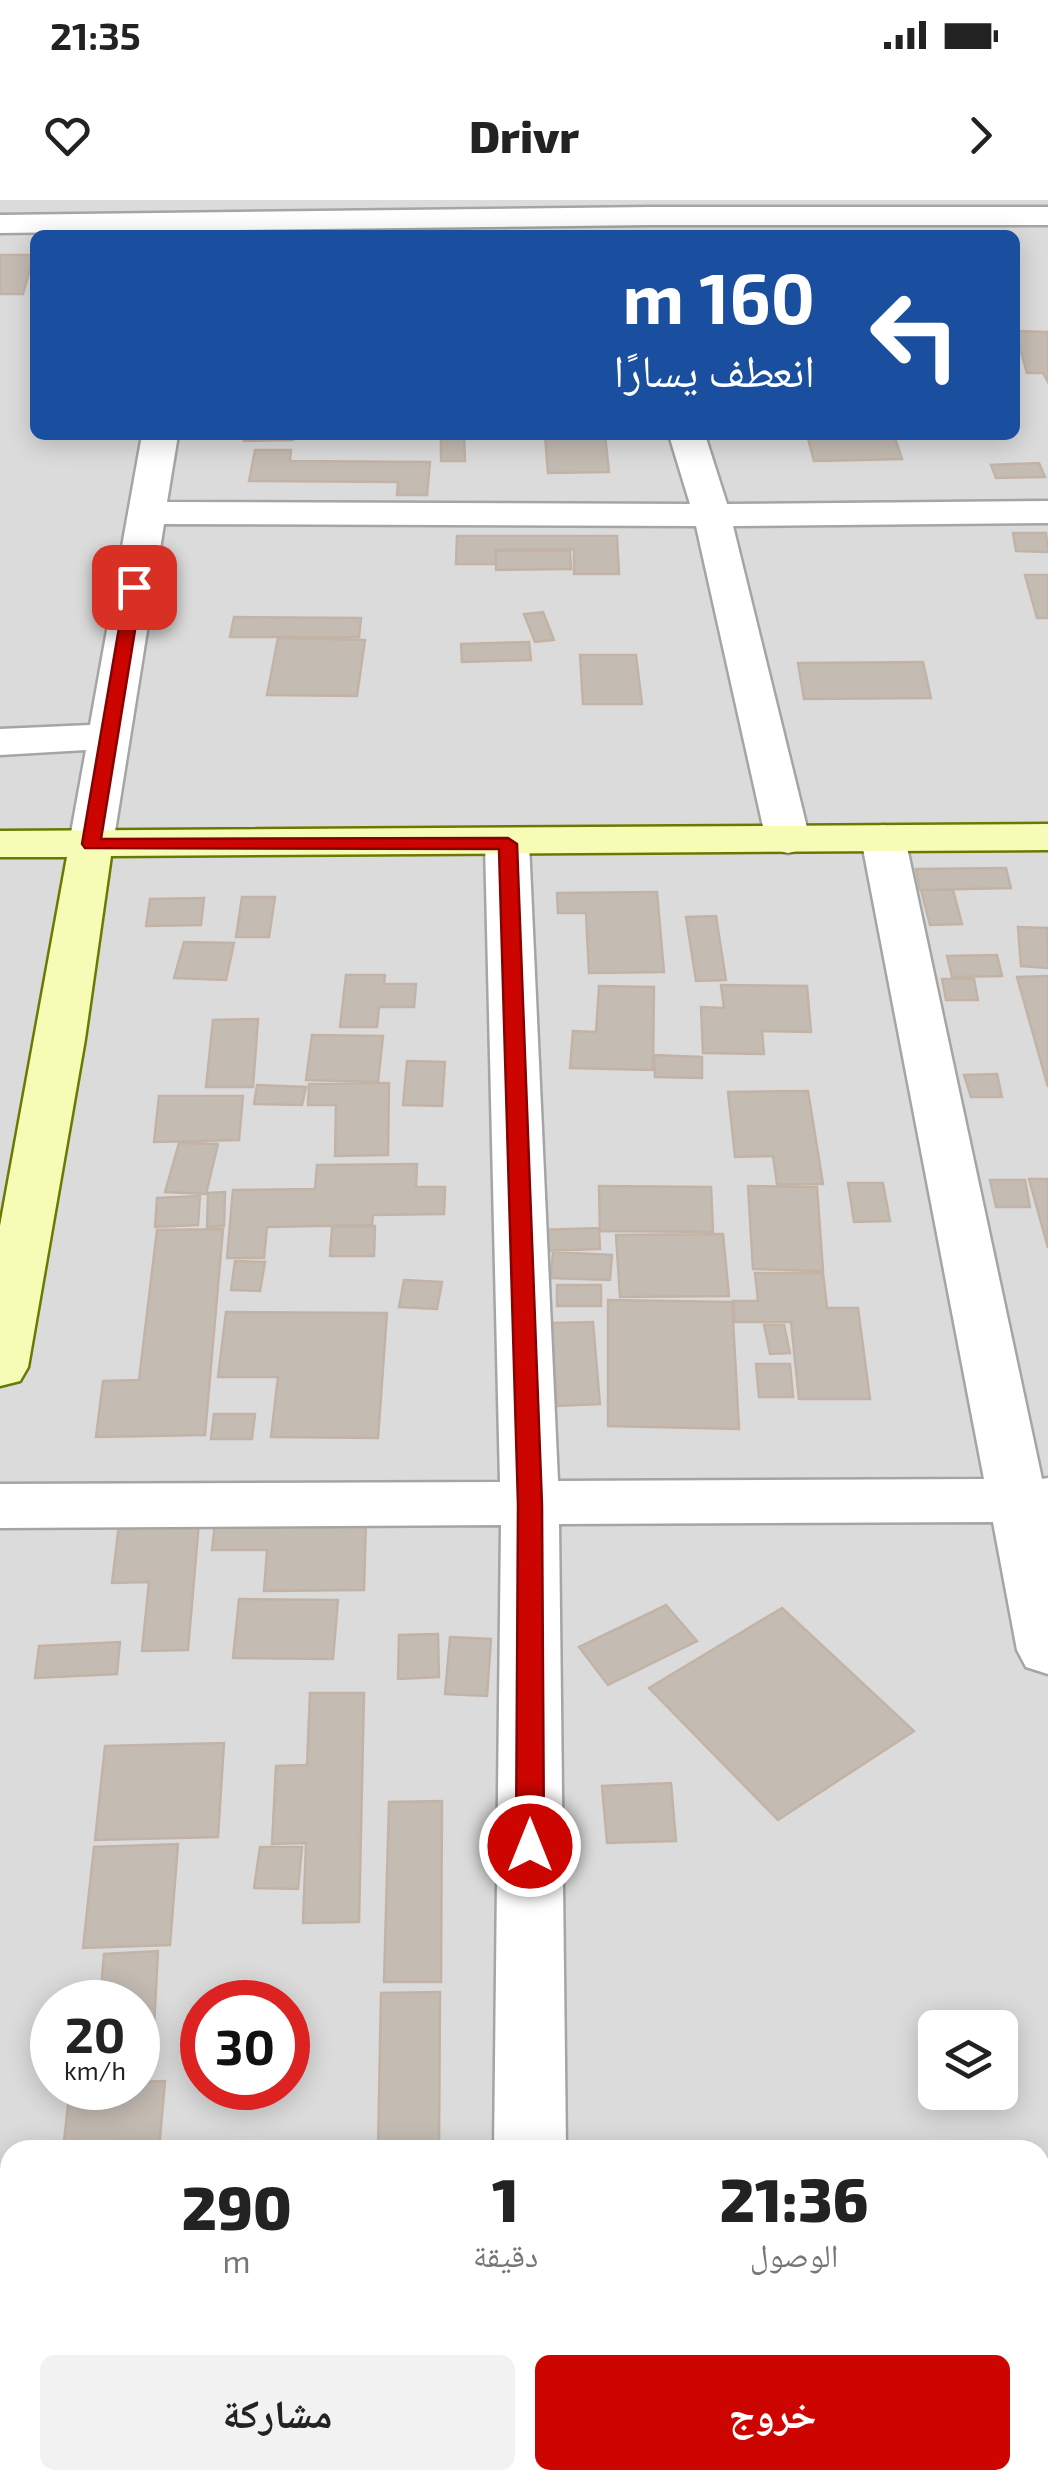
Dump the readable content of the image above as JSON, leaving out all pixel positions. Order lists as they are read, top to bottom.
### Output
{
  "page": {
    "status": "21:35",
    "header": "Drivr",
    "turn": ["160 m", "انعطف يسارًا"],
    "speed": "20 km/h",
    "limit": "30",
    "eta": [
      "21:36",
      "الوصول",
      "1",
      "دقيقة",
      "290",
      "m"
    ],
    "buttons": ["خروج", "مشاركة"]
  }
}
